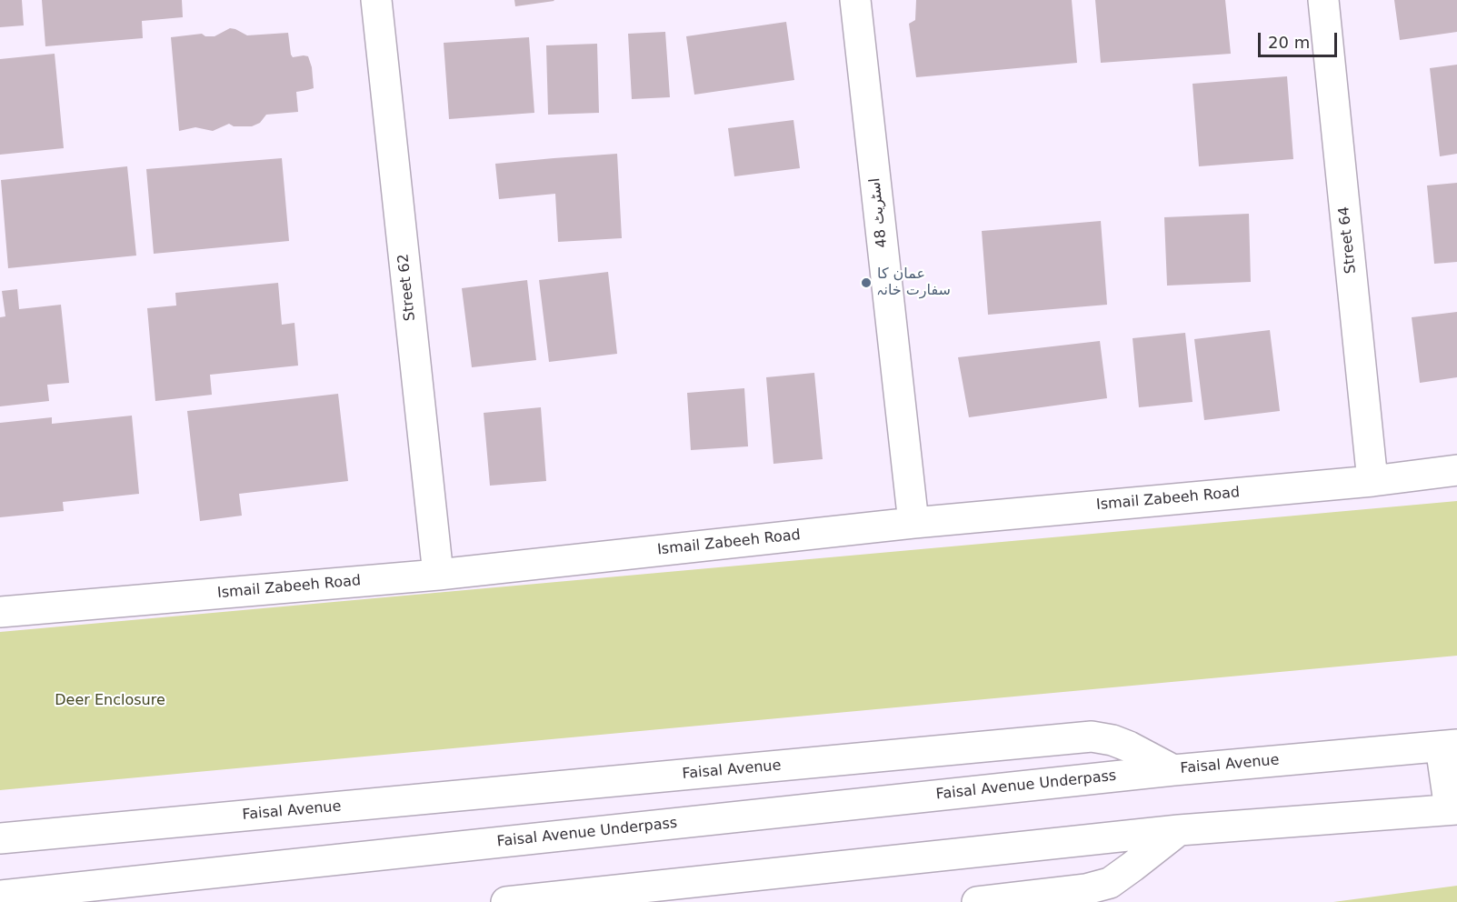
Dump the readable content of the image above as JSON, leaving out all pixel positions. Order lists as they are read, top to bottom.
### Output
{
  "streets": {
    "main road": [
      "اسٹریٹ 48",
      "Street 64",
      "Street 62",
      "Ismail Zabeeh Road",
      "Faisal Avenue",
      "Faisal Avenue Underpass"
    ]
  },
  "crossings": [
    ["اسٹریٹ 48", "Ismail Zabeeh Road"],
    ["Street 64", "Ismail Zabeeh Road"],
    ["Street 62", "Ismail Zabeeh Road"],
    ["Faisal Avenue", "Faisal Avenue Underpass"]
  ],
  "parks": ["Deer Enclosure"],
  "places": ["عمان کا سفارت خانہ"],
  "scale_bar": "20 m"
}
